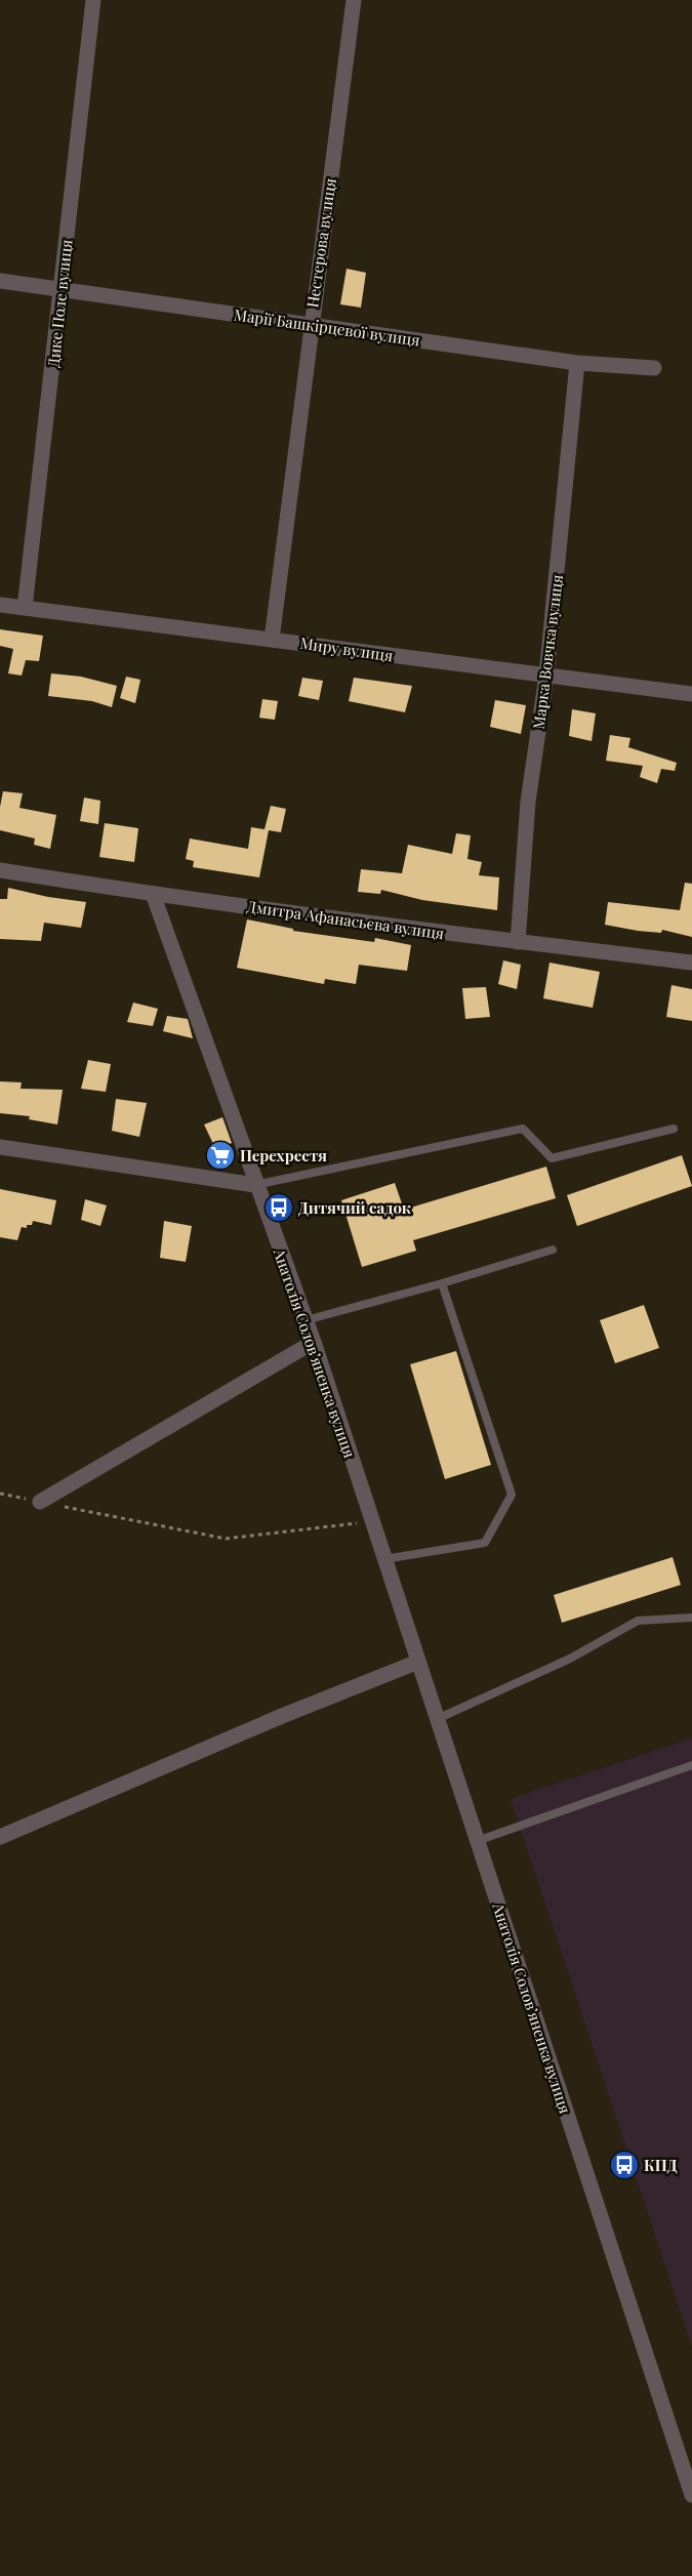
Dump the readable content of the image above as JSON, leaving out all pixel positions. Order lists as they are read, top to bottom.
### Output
{
  "streets": {
    "street": [
      "Нестерова вулиця",
      "Дике Поле вулиця",
      "Марії Башкірцевої вулиця",
      "Миру вулиця",
      "Марка Вовчка вулиця",
      "Дмитра Афанасьєва вулиця",
      "Анатолія Солов’яненка вулиця"
    ]
  },
  "crossings": [
    ["Нестерова вулиця", "Марії Башкірцевої вулиця"],
    ["Нестерова вулиця", "Миру вулиця"],
    ["Дике Поле вулиця", "Марії Башкірцевої вулиця"],
    ["Дике Поле вулиця", "Миру вулиця"],
    ["Марії Башкірцевої вулиця", "Марка Вовчка вулиця"],
    ["Миру вулиця", "Марка Вовчка вулиця"],
    ["Марка Вовчка вулиця", "Дмитра Афанасьєва вулиця"],
    ["Дмитра Афанасьєва вулиця", "Анатолія Солов’яненка вулиця"]
  ],
  "places": {
    "supermarket": ["Перехрестя"],
    "bus stop": ["Дитячий садок", "КПД"]
  }
}
